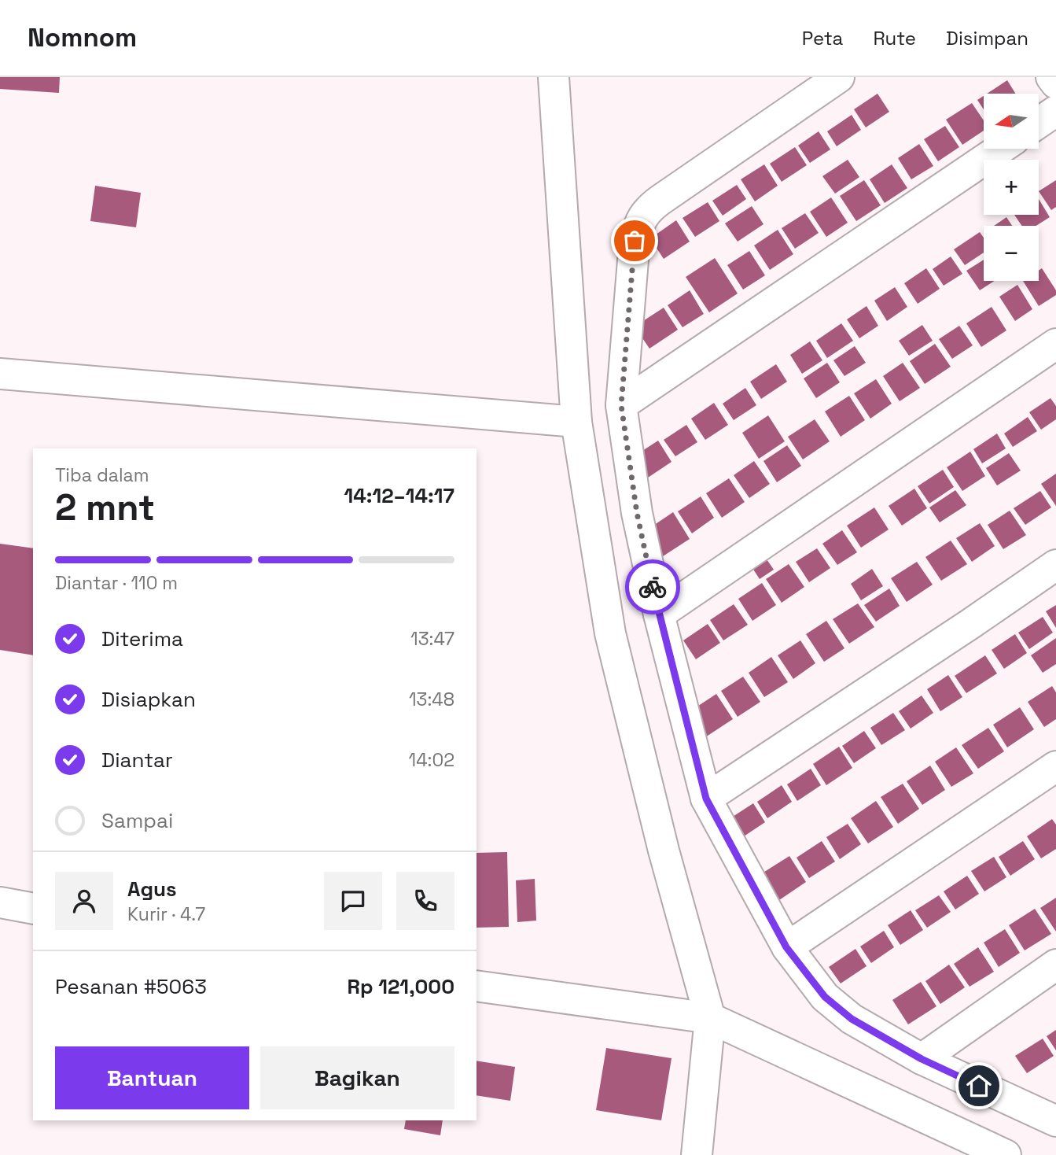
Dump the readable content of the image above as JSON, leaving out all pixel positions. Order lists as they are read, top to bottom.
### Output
{
  "north": "left",
  "page": {
    "header": "Nomnom",
    "nav": ["Peta", "Rute", "Disimpan"],
    "map_buttons": ["+", "−"],
    "heading": ["2 mnt", "Tiba dalam", "14:12–14:17"],
    "panel": [
      "Agus",
      "Kurir · 4.7",
      "Pesanan #5063",
      "Rp 121,000"
    ],
    "bar": "Diantar · 110 m",
    "list": [
      ["Diterima", "13:47"],
      ["Disiapkan", "13:48"],
      ["Diantar", "14:02"],
      "Sampai"
    ],
    "buttons": ["Bantuan", "Bagikan"]
  }
}
